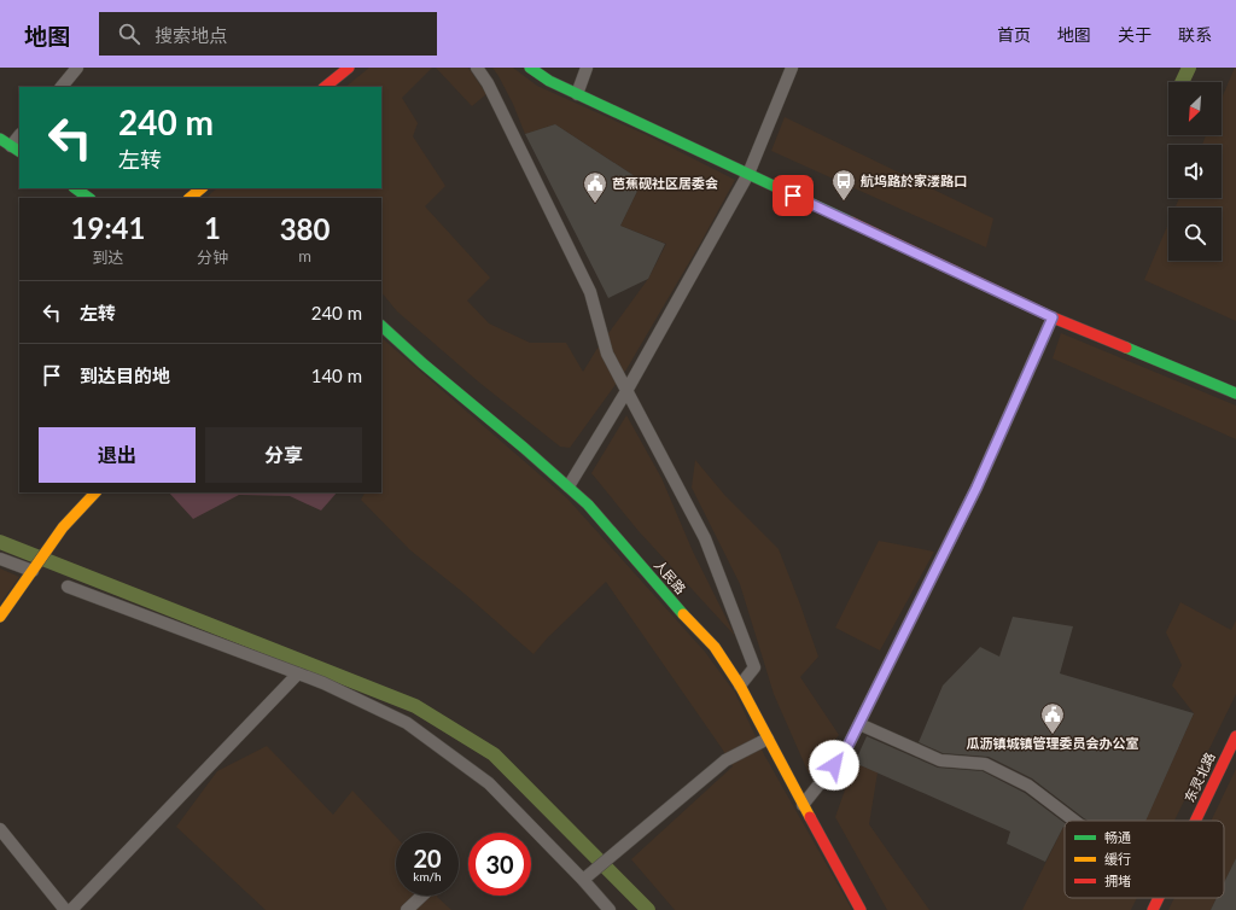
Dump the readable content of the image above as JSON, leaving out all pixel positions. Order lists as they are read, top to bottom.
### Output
{
  "streets": {
    "street": ["人民路", "东灵北路"]
  },
  "places": {
    "bus stop": ["航坞路於家溇路口"],
    "public building": ["芭蕉砚社区居委会", "瓜沥镇城镇管理委员会办公室"]
  },
  "legend": ["畅通", "缓行", "拥堵"],
  "north": "bottom left",
  "page": {
    "header": "地图",
    "search": "搜索地点",
    "nav": [
      "首页",
      "地图",
      "关于",
      "联系"
    ],
    "turn": ["240 m", "左转"],
    "eta": [
      "19:41",
      "到达",
      "1",
      "分钟",
      "380",
      "m"
    ],
    "list": [
      {
        "name": "左转",
        "value": "240 m"
      },
      {
        "name": "到达目的地",
        "value": "140 m"
      }
    ],
    "buttons": ["退出", "分享"],
    "speed": "20 km/h",
    "limit": "30"
  }
}
